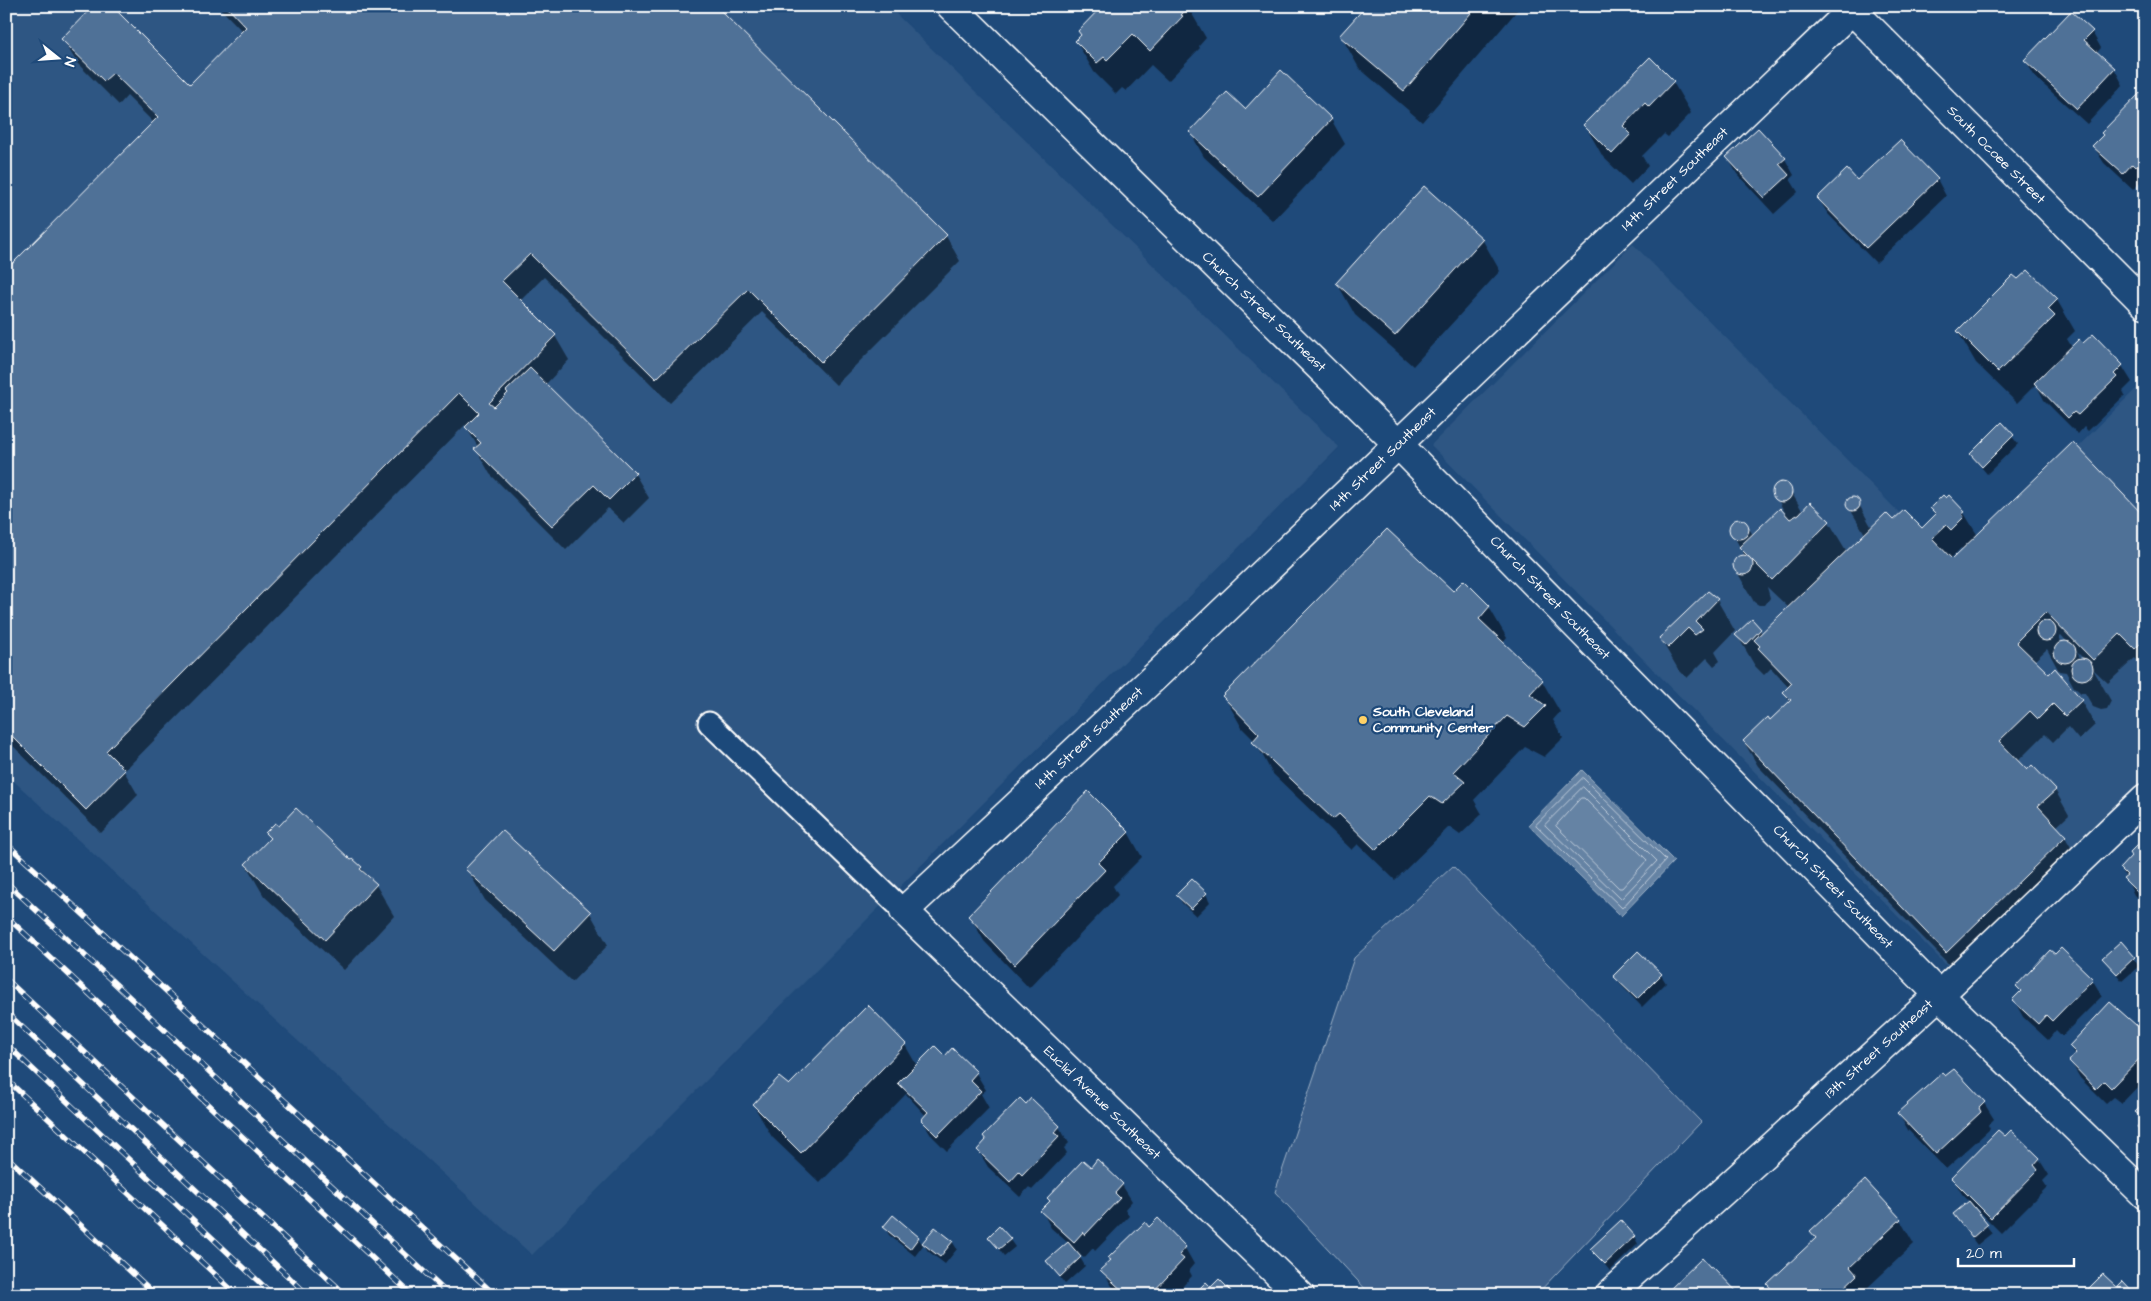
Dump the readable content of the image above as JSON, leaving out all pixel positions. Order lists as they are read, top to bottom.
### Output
{
  "streets": {
    "street": [
      "South Ocoee Street",
      "14th Street Southeast",
      "Church Street Southeast",
      "13th Street Southeast",
      "Euclid Avenue Southeast"
    ]
  },
  "crossings": [
    ["South Ocoee Street", "14th Street Southeast"],
    ["14th Street Southeast", "Church Street Southeast"],
    ["14th Street Southeast", "Euclid Avenue Southeast"],
    ["Church Street Southeast", "13th Street Southeast"]
  ],
  "places": ["South Cleveland Community Center"],
  "scale_bar": "20 m",
  "north": "right"
}
